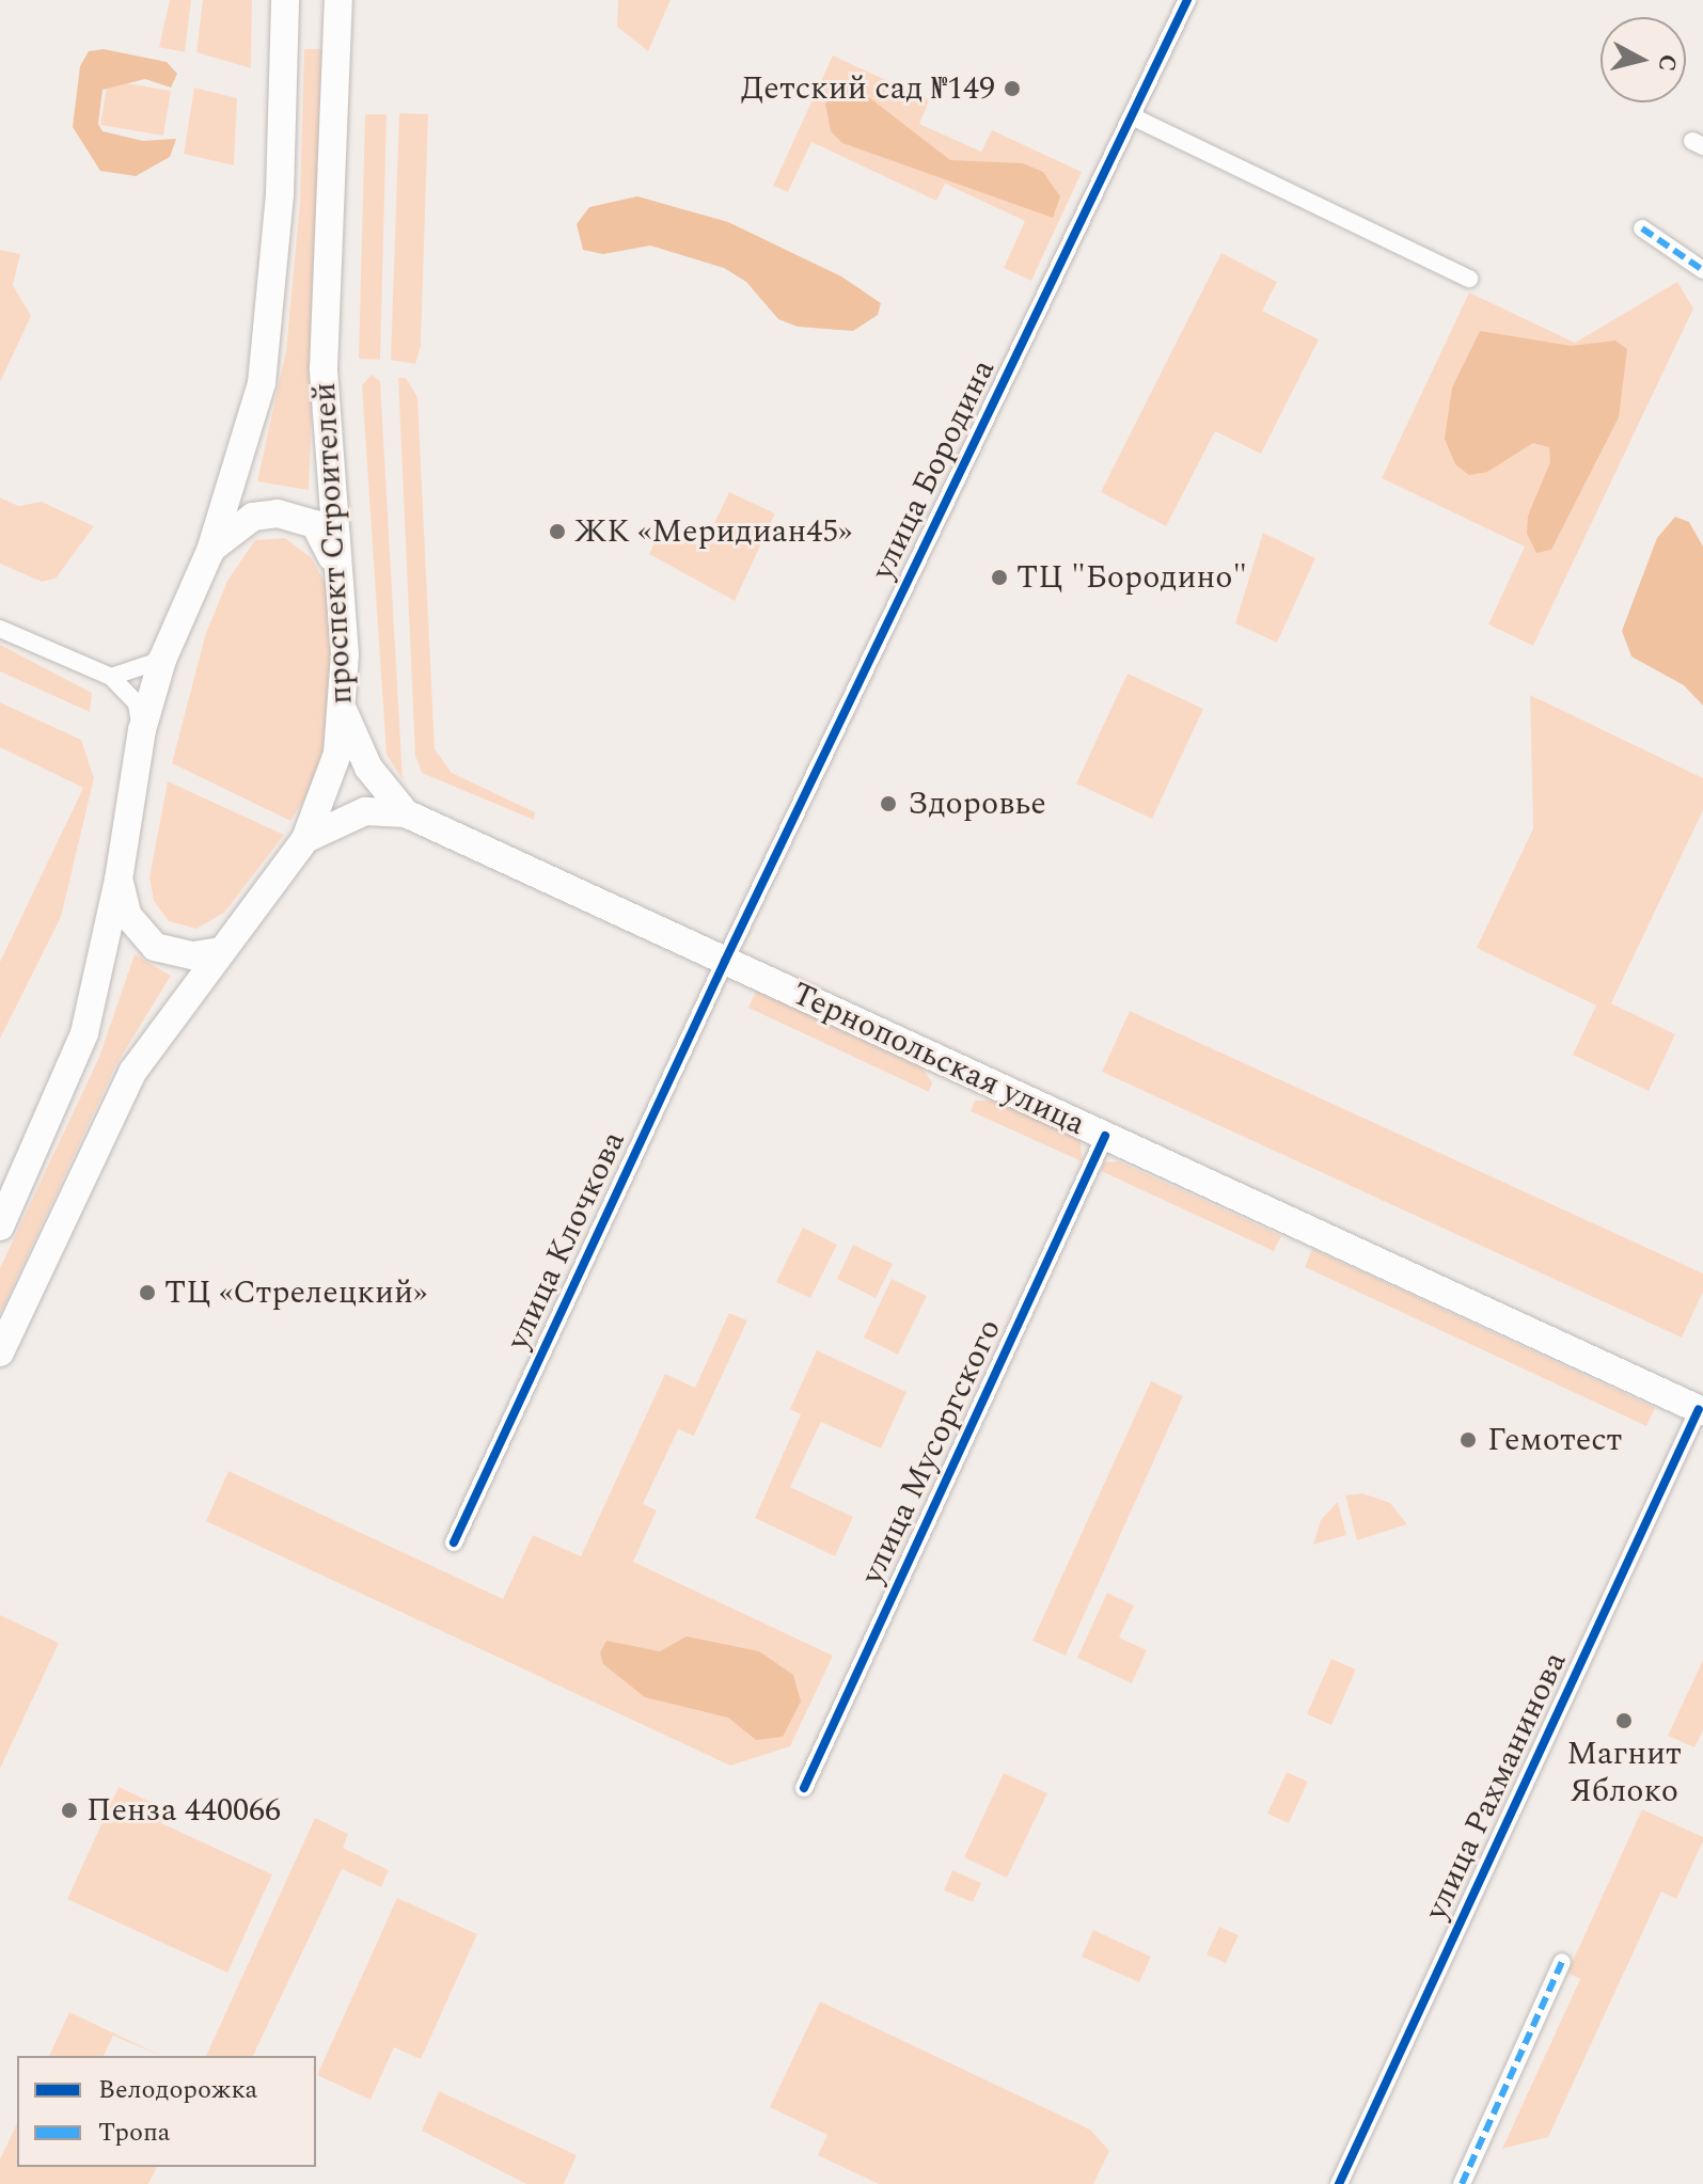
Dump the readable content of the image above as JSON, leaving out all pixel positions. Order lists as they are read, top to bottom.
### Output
{
  "streets": {
    "main road": ["проспект Строителей", "Тернопольская улица"],
    "street": [
      "улица Бородина",
      "улица Клочкова",
      "улица Мусоргского",
      "улица Рахманинова"
    ]
  },
  "crossings": [
    ["улица Бородина", "Тернопольская улица"],
    ["улица Бородина", "улица Клочкова"],
    ["проспект Строителей", "Тернопольская улица"],
    ["Тернопольская улица", "улица Клочкова"],
    ["Тернопольская улица", "улица Мусоргского"],
    ["Тернопольская улица", "улица Рахманинова"]
  ],
  "places": [
    "Детский сад №149",
    "ЖК «Меридиан45»",
    "ТЦ \"Бородино\"",
    "Здоровье",
    "ТЦ «Стрелецкий»",
    "Гемотест",
    "Магнит Яблоко",
    "Пенза 440066"
  ],
  "legend": ["Велодорожка", "Тропа"],
  "north": "right"
}
